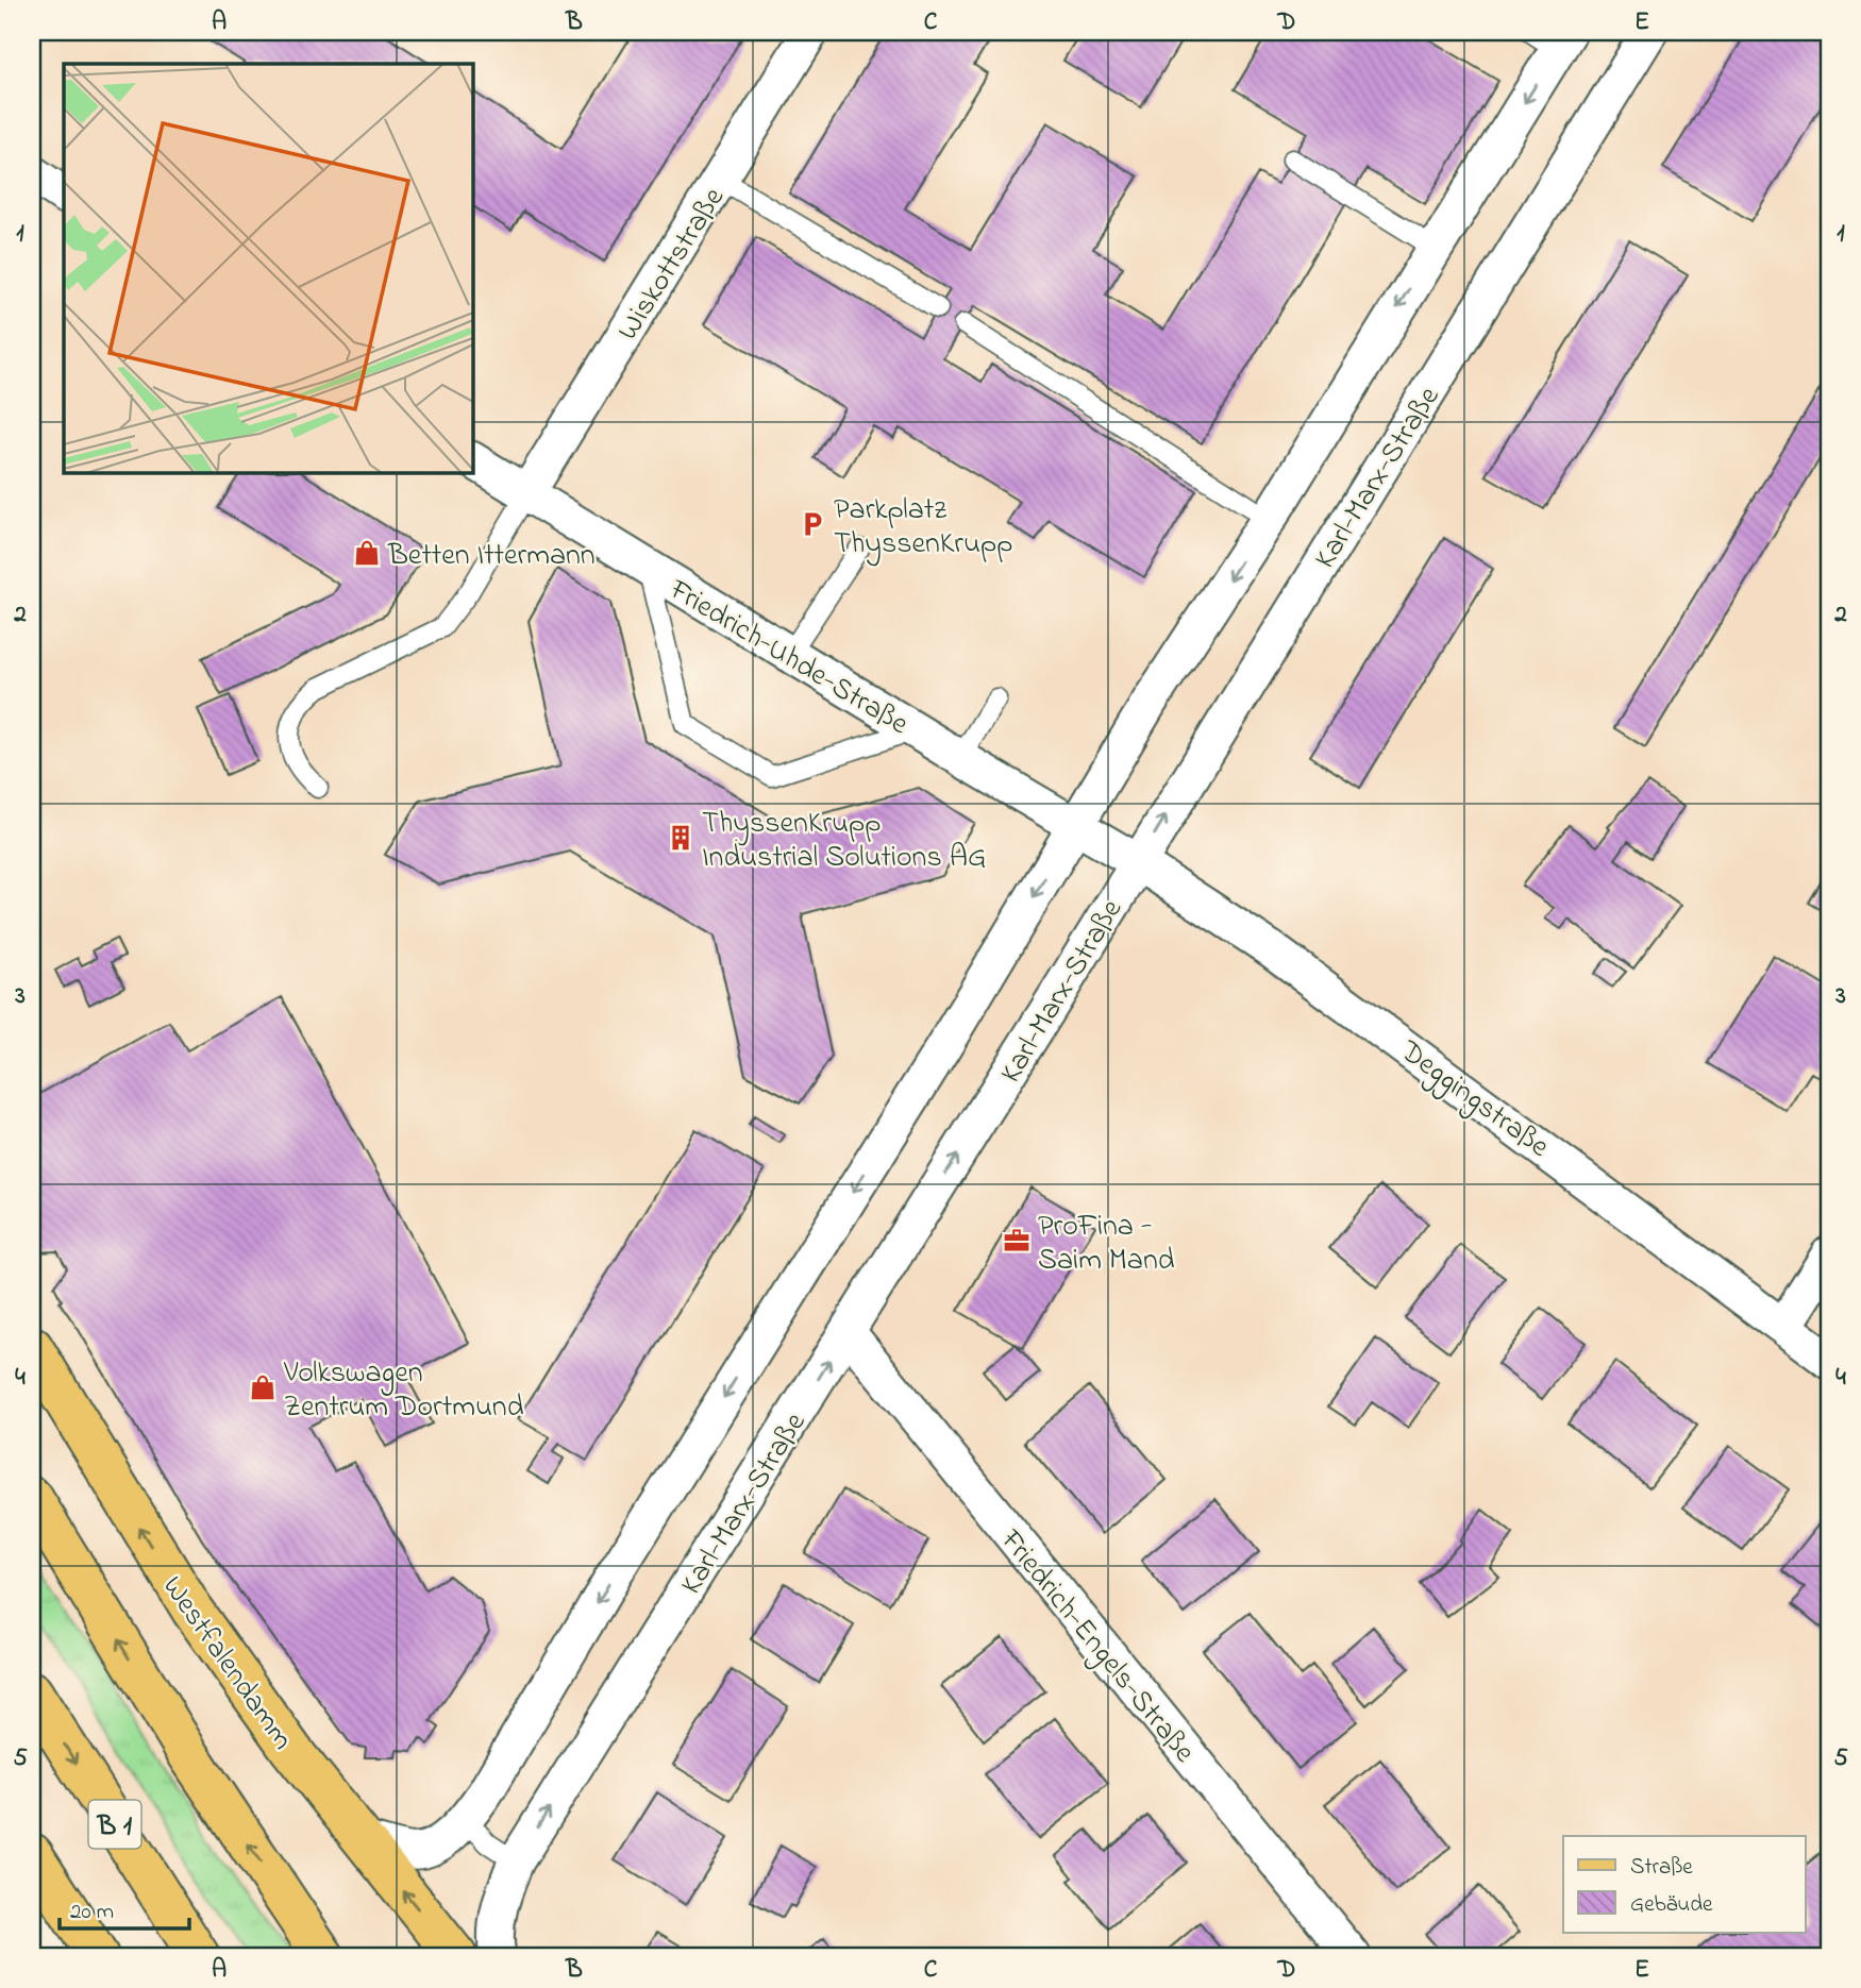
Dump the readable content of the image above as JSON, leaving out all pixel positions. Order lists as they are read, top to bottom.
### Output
{
  "streets": {
    "main road": ["Westfalendamm", "B 1"],
    "street": [
      "Wiskottstraße",
      "Karl-Marx-Straße",
      "Friedrich-Uhde-Straße",
      "Deggingstraße",
      "Friedrich-Engels-Straße"
    ]
  },
  "crossings": [
    ["Wiskottstraße", "Friedrich-Uhde-Straße"],
    ["Karl-Marx-Straße", "Friedrich-Uhde-Straße"],
    ["Karl-Marx-Straße", "Deggingstraße"],
    ["Karl-Marx-Straße", "Friedrich-Engels-Straße"],
    ["Friedrich-Uhde-Straße", "Deggingstraße"]
  ],
  "places": {
    "parking": ["Parkplatz ThyssenKrupp"],
    "shop": ["Betten Ittermann", "Volkswagen Zentrum Dortmund"],
    "building": ["ThyssenKrupp Industrial Solutions AG"],
    "office": ["ProFina - Saim Mand"]
  },
  "legend": ["Straße", "Gebäude"],
  "scale_bar": "20 m",
  "grid": {
    "columns": [
      "A",
      "B",
      "C",
      "D",
      "E"
    ],
    "rows": [
      "1",
      "2",
      "3",
      "4",
      "5"
    ]
  }
}
